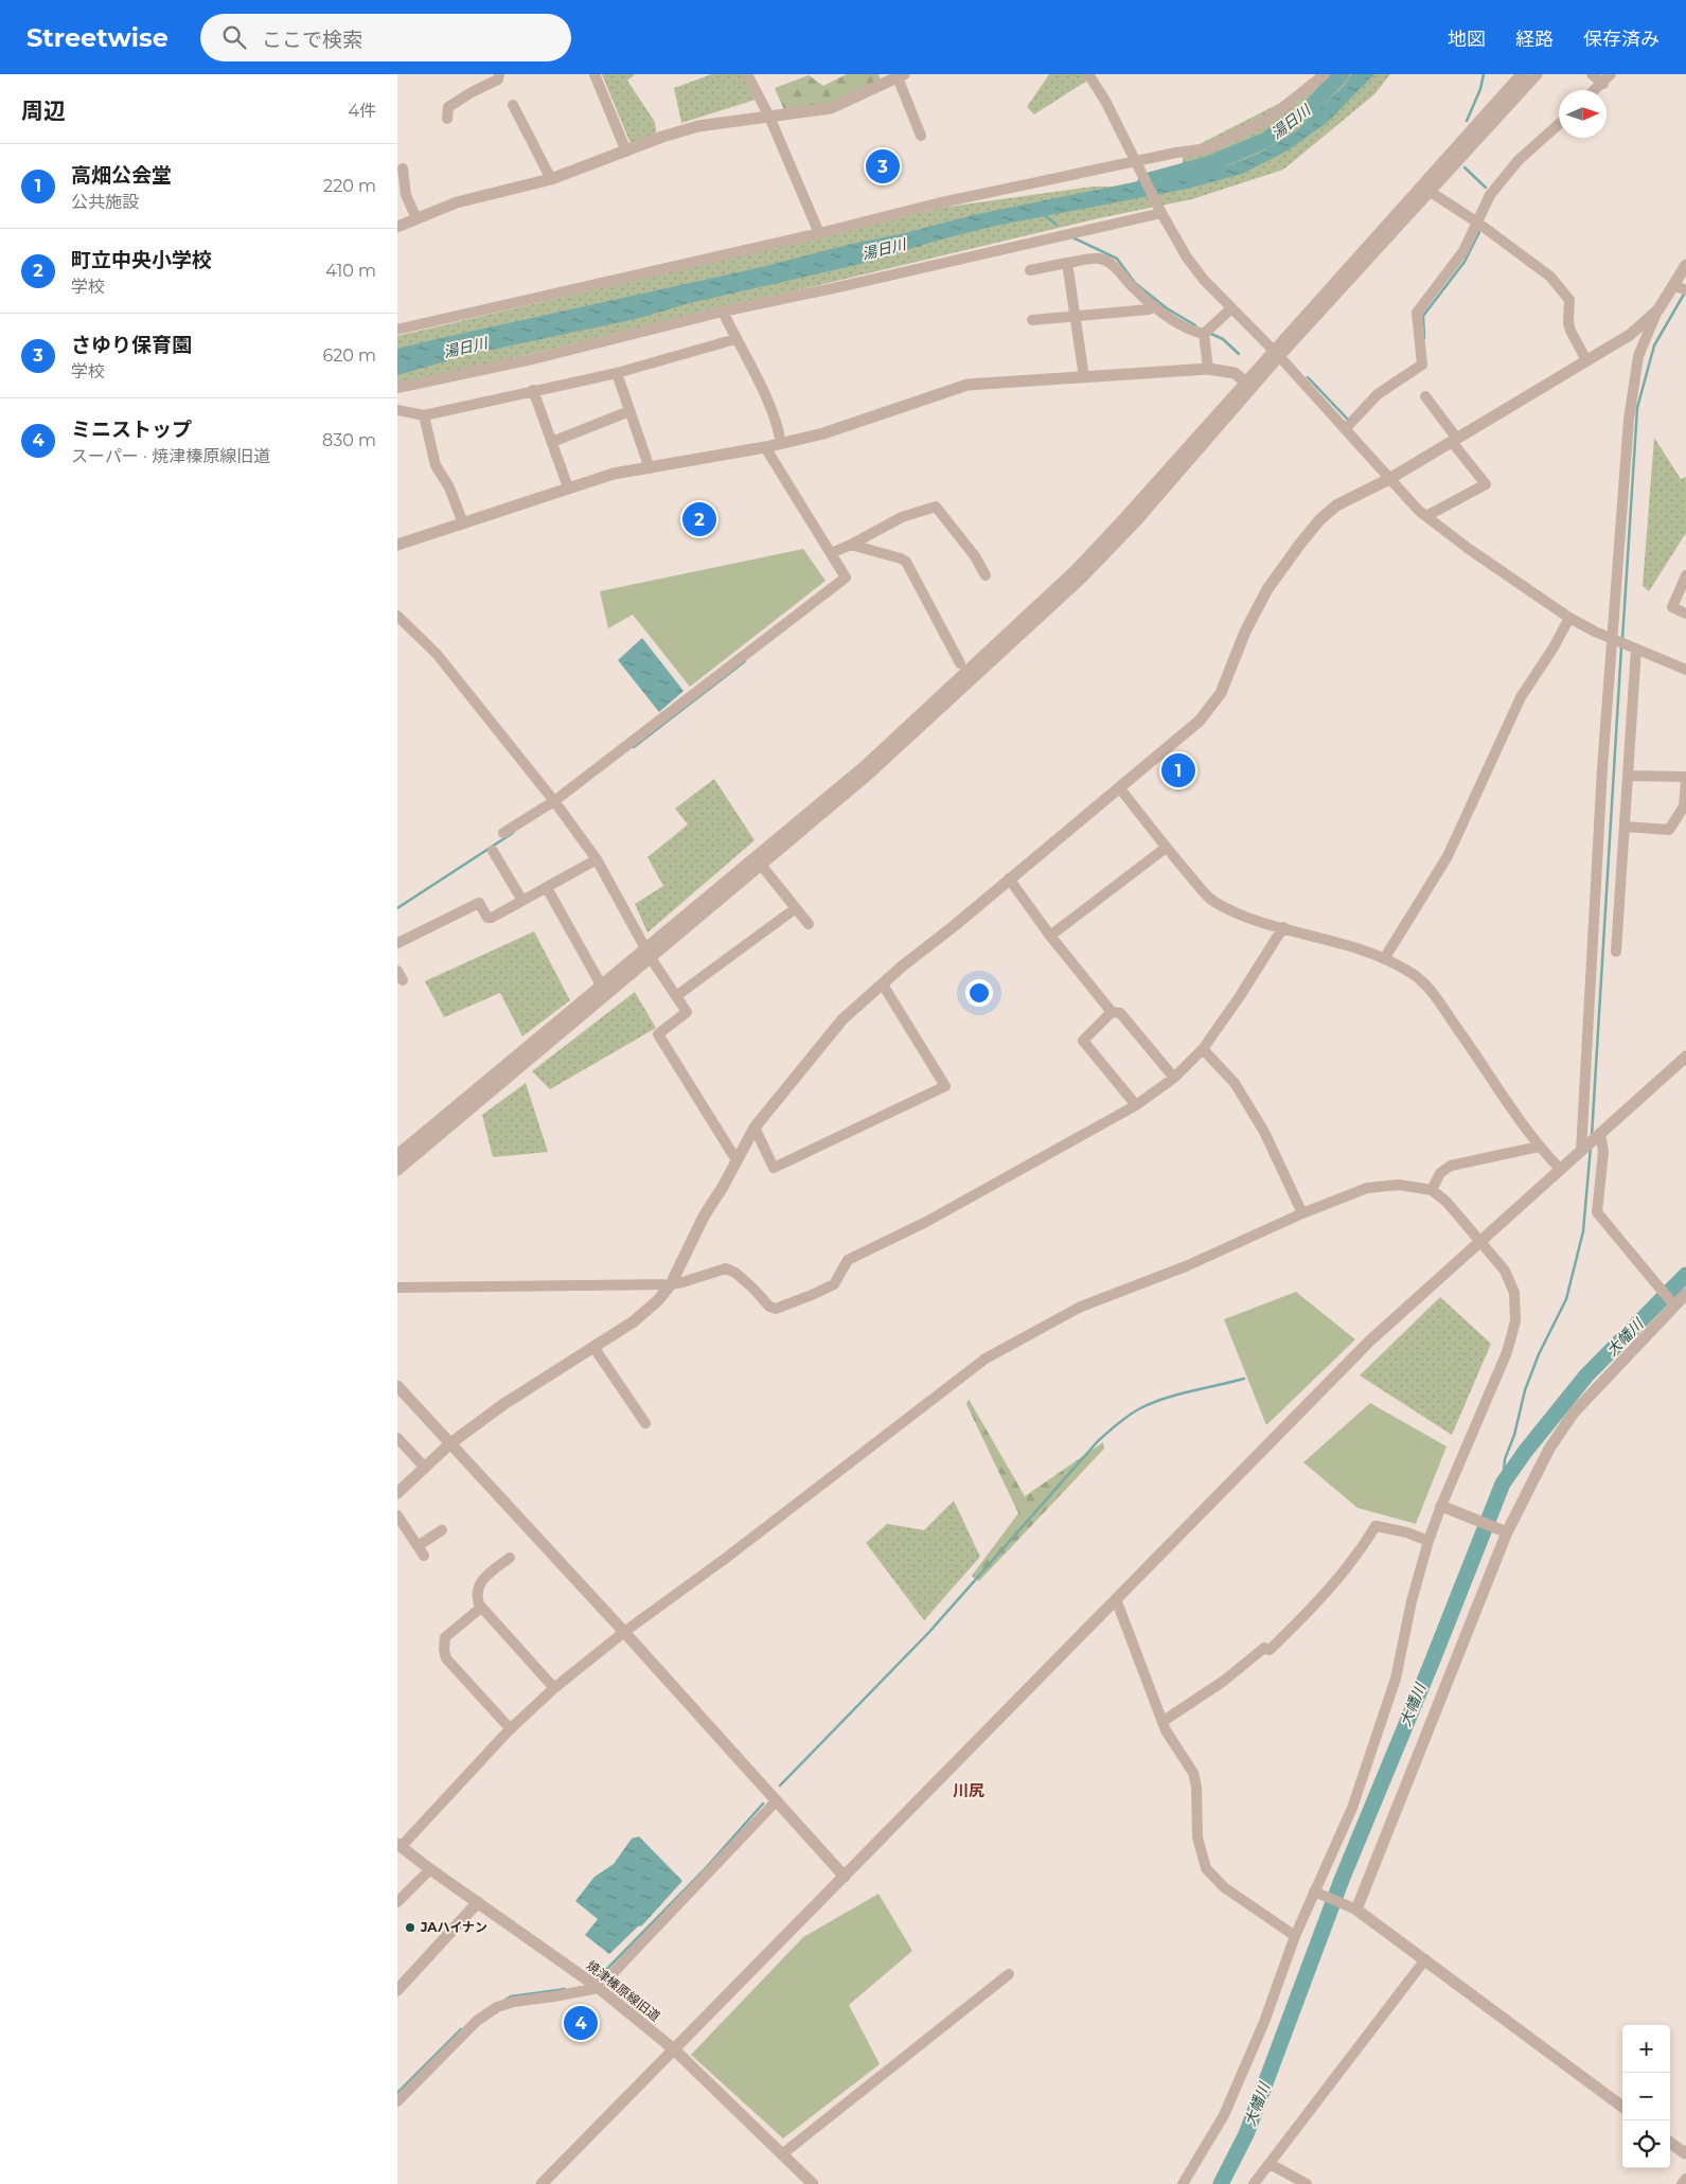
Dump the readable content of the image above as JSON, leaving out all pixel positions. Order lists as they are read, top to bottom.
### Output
{
  "streets": {
    "street": ["焼津榛原線旧道"]
  },
  "districts": ["川尻"],
  "water": ["湯日川", "大幡川"],
  "places": ["JAハイナン"],
  "north": "right",
  "page": {
    "header": "Streetwise",
    "search": "ここで検索",
    "nav": ["地図", "経路", "保存済み"],
    "heading": ["周辺", "4件"],
    "list": [
      {
        "mark": "1",
        "name": "高畑公会堂",
        "note": "公共施設",
        "value": "220 m"
      },
      {
        "mark": "2",
        "name": "町立中央小学校",
        "note": "学校",
        "value": "410 m"
      },
      {
        "mark": "3",
        "name": "さゆり保育園",
        "note": "学校",
        "value": "620 m"
      },
      {
        "mark": "4",
        "name": "ミニストップ",
        "note": "スーパー · 焼津榛原線旧道",
        "value": "830 m"
      }
    ],
    "pins": [
      "3",
      "2",
      "1",
      "4"
    ],
    "map_buttons": ["+", "−"]
  }
}
